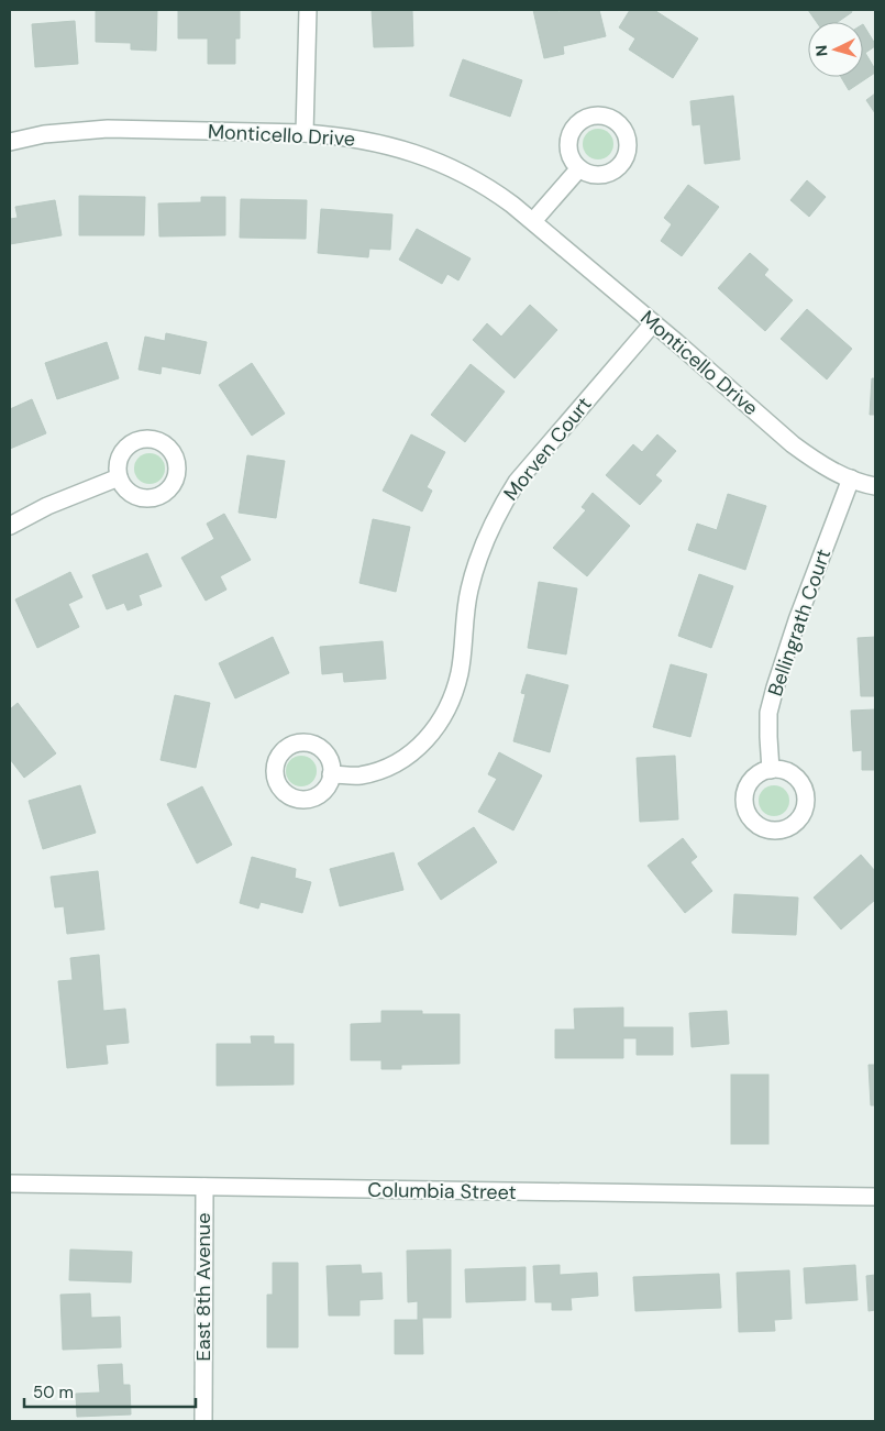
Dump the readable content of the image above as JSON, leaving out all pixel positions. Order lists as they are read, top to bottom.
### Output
{
  "streets": {
    "street": [
      "Monticello Drive",
      "Morven Court",
      "Bellingrath Court",
      "Columbia Street",
      "East 8th Avenue"
    ]
  },
  "crossings": [
    ["Monticello Drive", "Morven Court"],
    ["Monticello Drive", "Bellingrath Court"],
    ["Columbia Street", "East 8th Avenue"]
  ],
  "scale_bar": "50 m",
  "north": "left"
}
